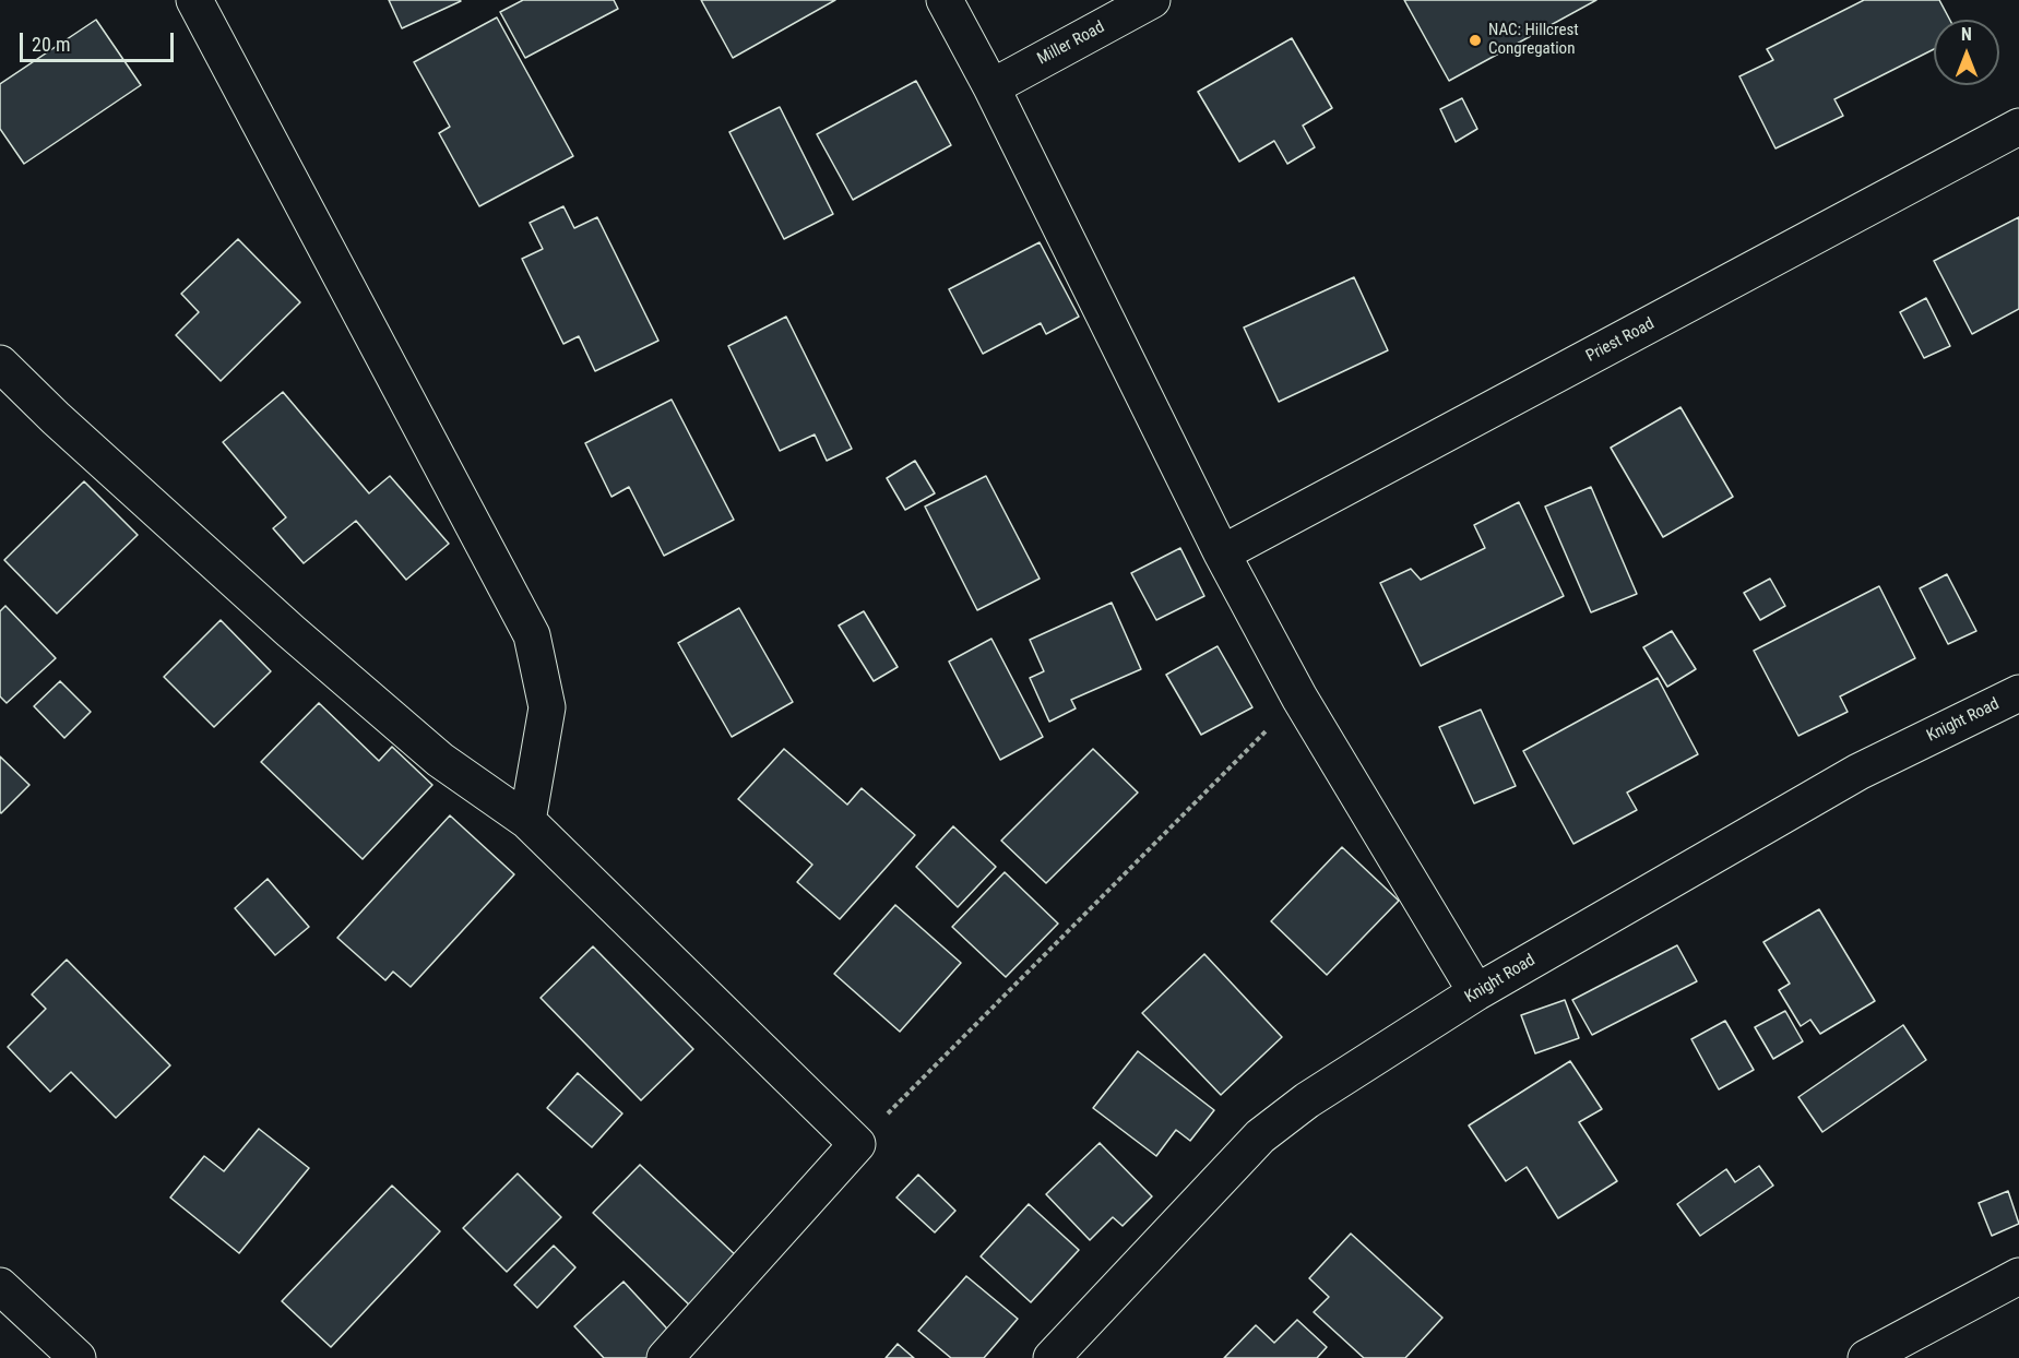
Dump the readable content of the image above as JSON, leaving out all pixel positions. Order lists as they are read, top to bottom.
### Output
{
  "streets": {
    "street": ["Miller Road", "Priest Road", "Knight Road"]
  },
  "places": ["NAC: Hillcrest Congregation"],
  "scale_bar": "20 m",
  "north": "top"
}
